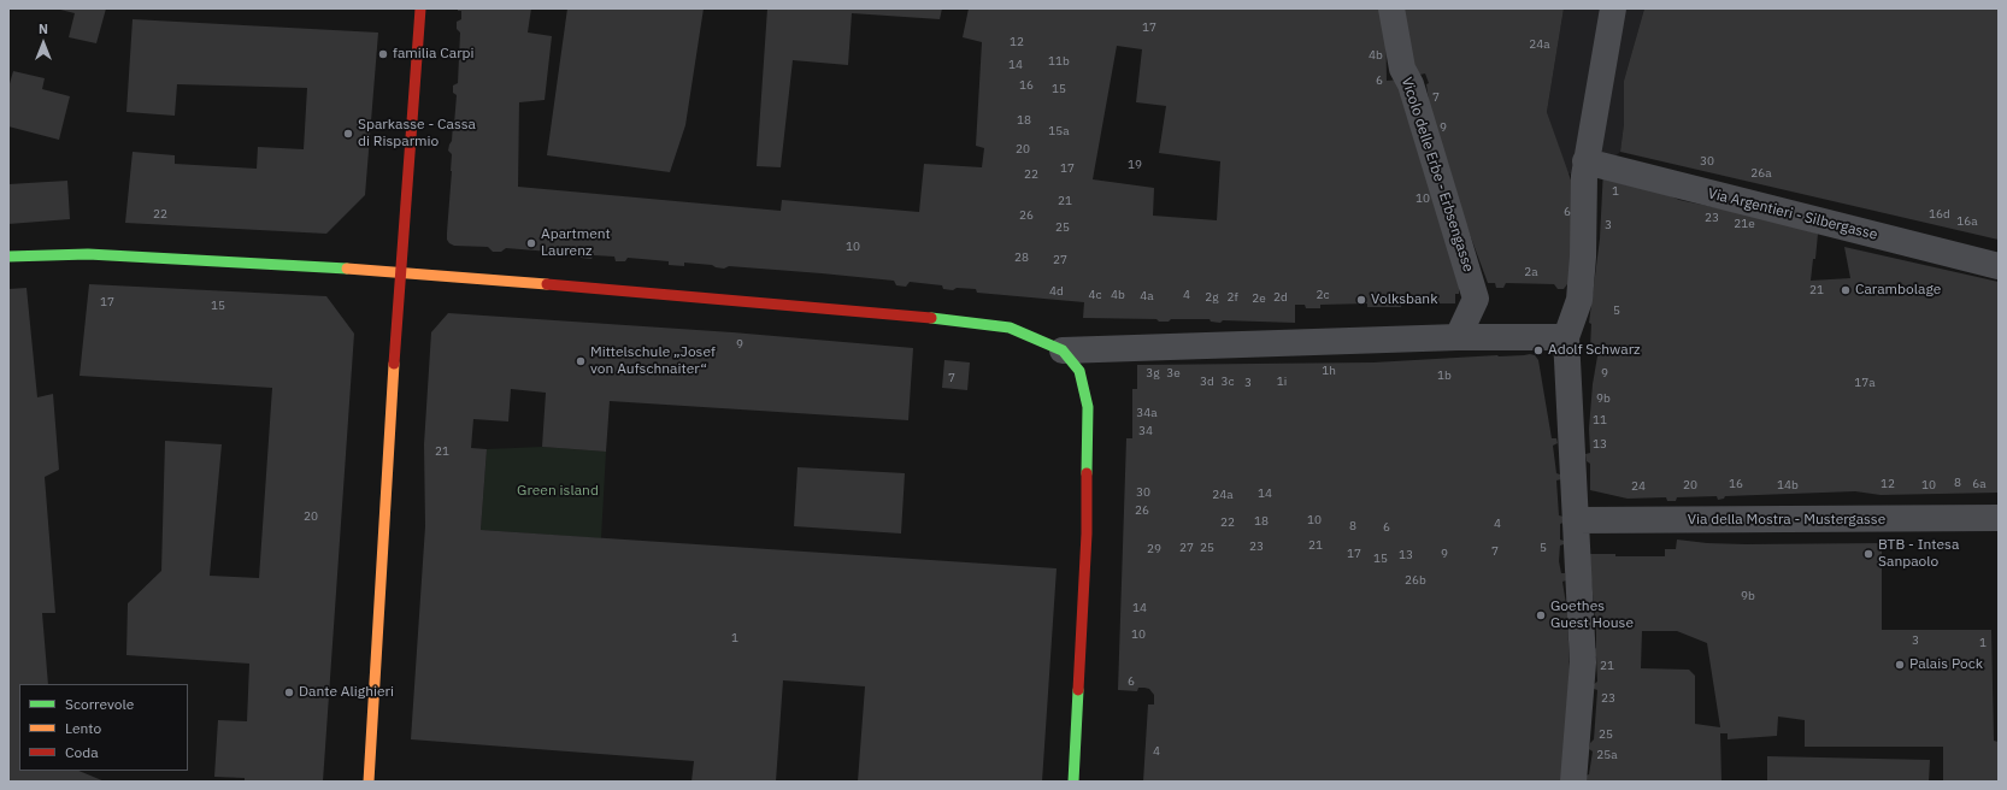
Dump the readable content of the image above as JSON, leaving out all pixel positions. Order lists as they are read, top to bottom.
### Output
{
  "streets": {
    "street": ["Vicolo delle Erbe - Erbsengasse", "Via Argentieri - Silbergasse", "Via della Mostra - Mustergasse"]
  },
  "parks": ["Green island"],
  "places": [
    "familia Carpi",
    "Sparkasse - Cassa di Risparmio",
    "Apartment Laurenz",
    "Carambolage",
    "Volksbank",
    "Adolf Schwarz",
    "Mittelschule „Josef von Aufschnaiter“",
    "BTB - Intesa Sanpaolo",
    "Goethes Guest House",
    "Palais Pock",
    "Dante Alighieri"
  ],
  "house_numbers": [
    "17",
    "12",
    "24a",
    "4b",
    "11b",
    "14",
    "6",
    "16",
    "15",
    "7",
    "18",
    "9",
    "15a",
    "20",
    "30",
    "19",
    "17",
    "26a",
    "22",
    "1",
    "10",
    "21",
    "6",
    "22",
    "16d",
    "26",
    "23",
    "16a",
    "21e",
    "3",
    "25",
    "10",
    "28",
    "27",
    "2a",
    "21",
    "4d",
    "4c",
    "4b",
    "4",
    "2c",
    "4a",
    "2g",
    "2f",
    "2d",
    "2e",
    "17",
    "15",
    "5",
    "9",
    "1h",
    "3g",
    "3e",
    "9",
    "1b",
    "7",
    "3d",
    "3c",
    "1i",
    "3",
    "17a",
    "9b",
    "34a",
    "11",
    "34",
    "13",
    "21",
    "8",
    "16",
    "12",
    "6a",
    "20",
    "14b",
    "10",
    "24",
    "30",
    "14",
    "24a",
    "26",
    "20",
    "10",
    "18",
    "22",
    "4",
    "8",
    "6",
    "21",
    "23",
    "27",
    "25",
    "5",
    "29",
    "7",
    "17",
    "9",
    "13",
    "15",
    "26b",
    "9b",
    "14",
    "10",
    "1",
    "3",
    "1",
    "21",
    "6",
    "23",
    "25",
    "4",
    "25a"
  ],
  "legend": ["Scorrevole", "Lento", "Coda"],
  "north": "top"
}
